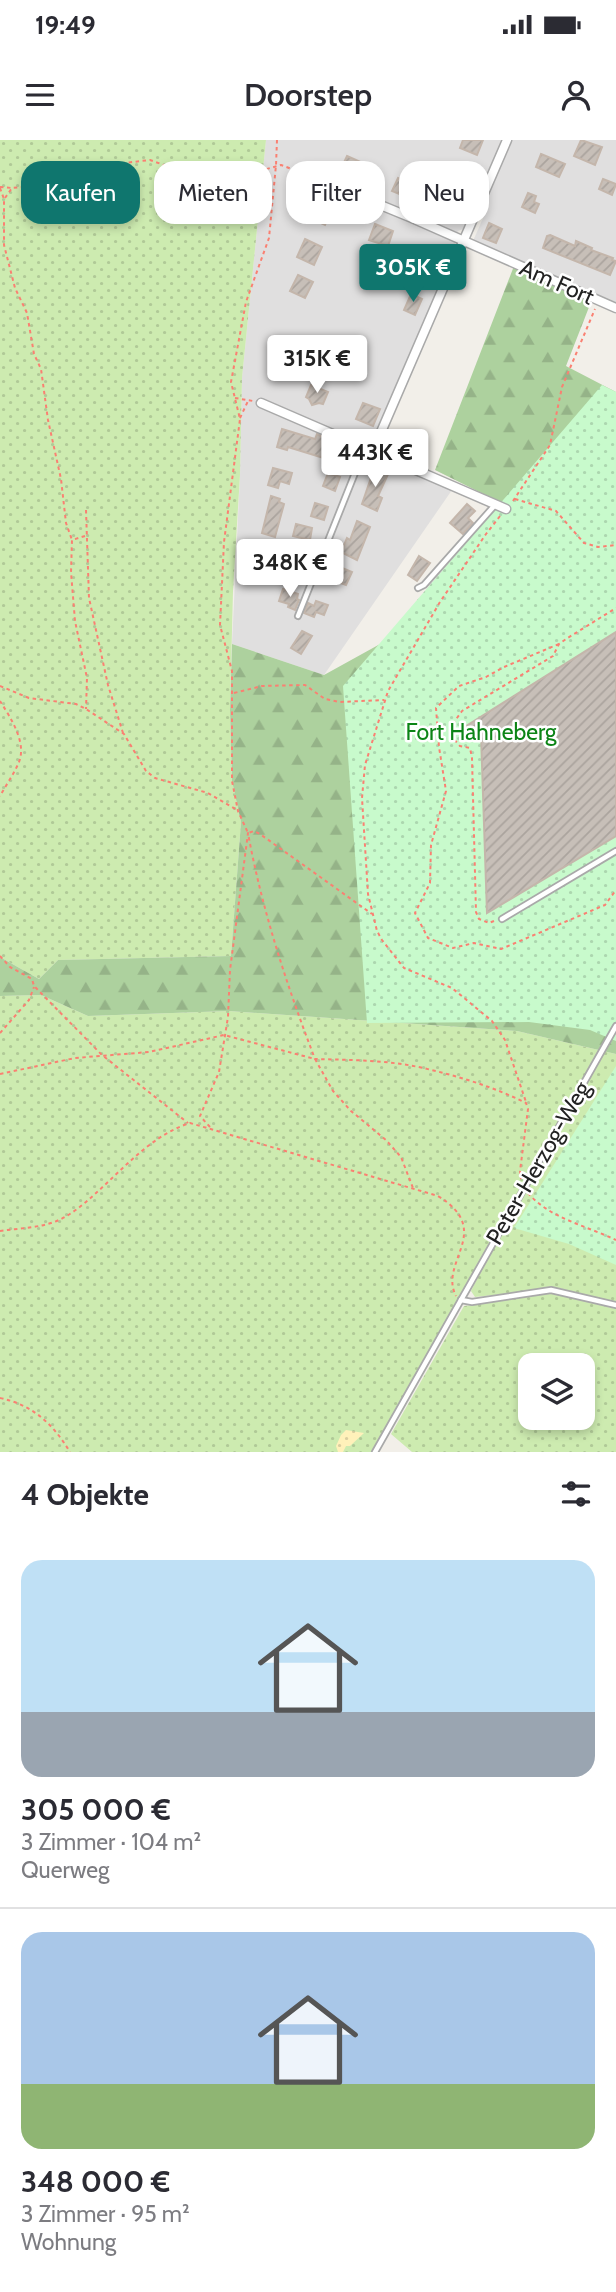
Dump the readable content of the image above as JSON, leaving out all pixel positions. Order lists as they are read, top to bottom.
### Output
{
  "streets": {
    "street": ["Am Fort"],
    "lane": ["Peter-Herzog-Weg"]
  },
  "parks": ["Fort Hahneberg"],
  "page": {
    "status": "19:49",
    "header": "Doorstep",
    "chip": [
      "Kaufen",
      "Mieten",
      "Filter",
      "Neu"
    ],
    "price": [
      "305K €",
      "315K €",
      "443K €",
      "348K €"
    ],
    "heading": "4 Objekte",
    "list": [
      {
        "name": "305 000 €",
        "note": "3 Zimmer · 104 m² · Querweg"
      },
      {
        "name": "348 000 €",
        "note": "3 Zimmer · 95 m² · Wohnung"
      }
    ]
  }
}
